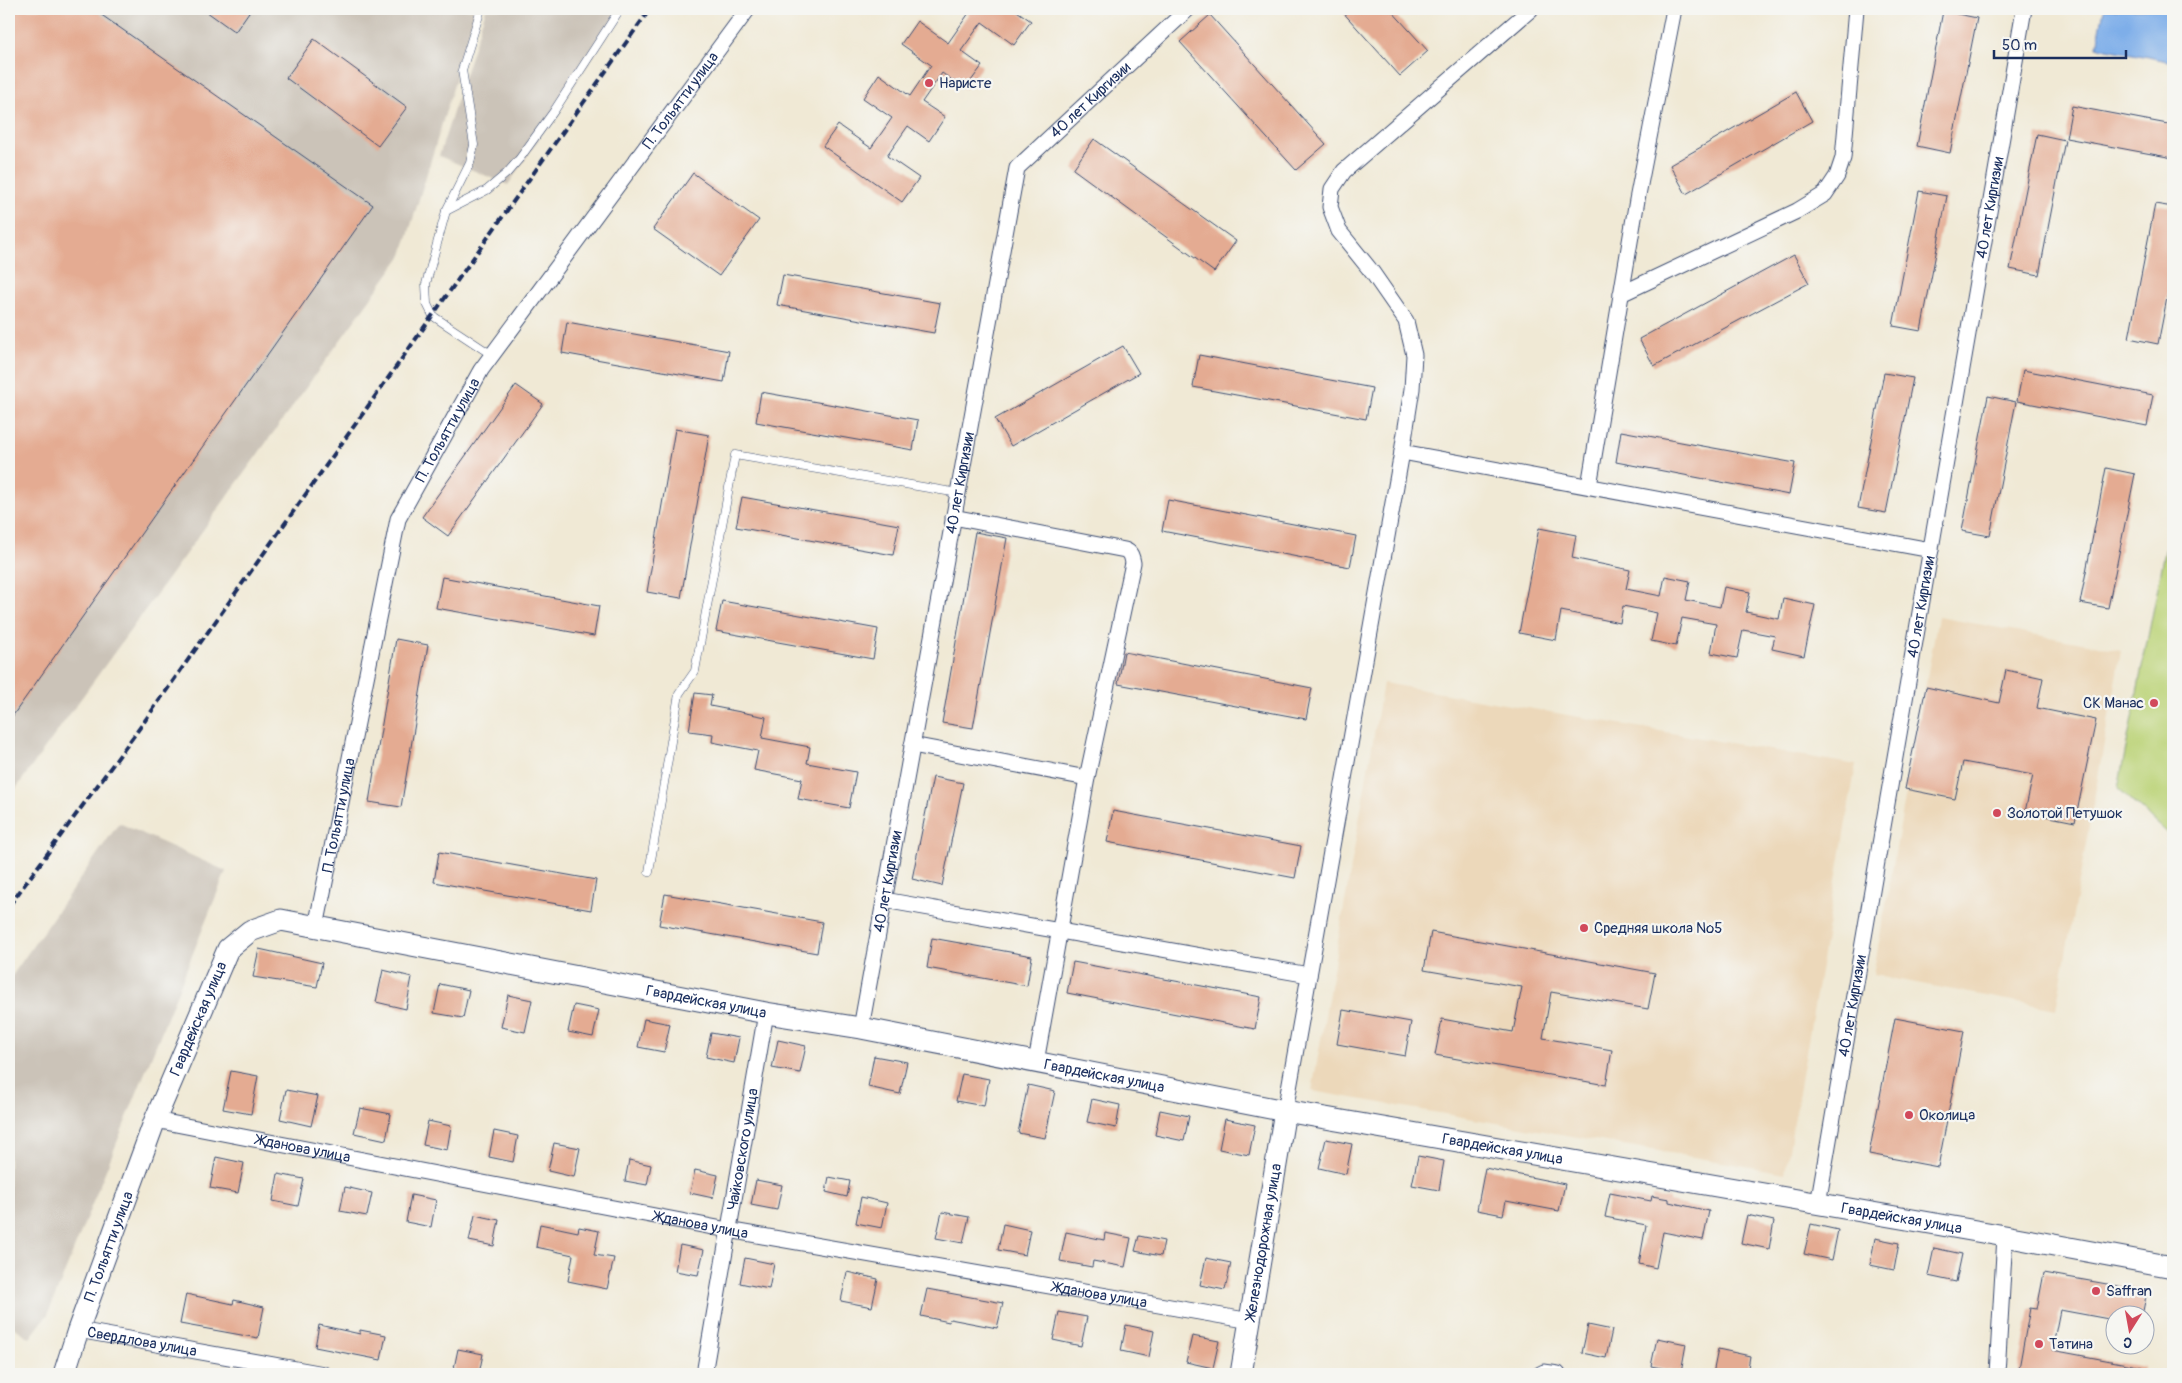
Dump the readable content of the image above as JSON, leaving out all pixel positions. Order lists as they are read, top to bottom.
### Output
{
  "streets": {
    "street": [
      "П. Тольятти улица",
      "40 лет Киргизии",
      "Гвардейская улица",
      "Жданова улица",
      "Чайковского улица",
      "Железнодорожная улица",
      "Свердлова улица"
    ]
  },
  "crossings": [
    ["П. Тольятти улица", "Гвардейская улица"],
    ["П. Тольятти улица", "Жданова улица"],
    ["П. Тольятти улица", "Свердлова улица"],
    ["40 лет Киргизии", "Гвардейская улица"],
    ["Гвардейская улица", "Жданова улица"],
    ["Гвардейская улица", "Чайковского улица"],
    ["Гвардейская улица", "Железнодорожная улица"],
    ["Жданова улица", "Чайковского улица"],
    ["Жданова улица", "Железнодорожная улица"]
  ],
  "places": [
    "Наристе",
    "СК Манас",
    "Золотой Петушок",
    "Средняя школа №5",
    "Околица",
    "Saffran",
    "Татина"
  ],
  "scale_bar": "50 m",
  "north": "bottom"
}
